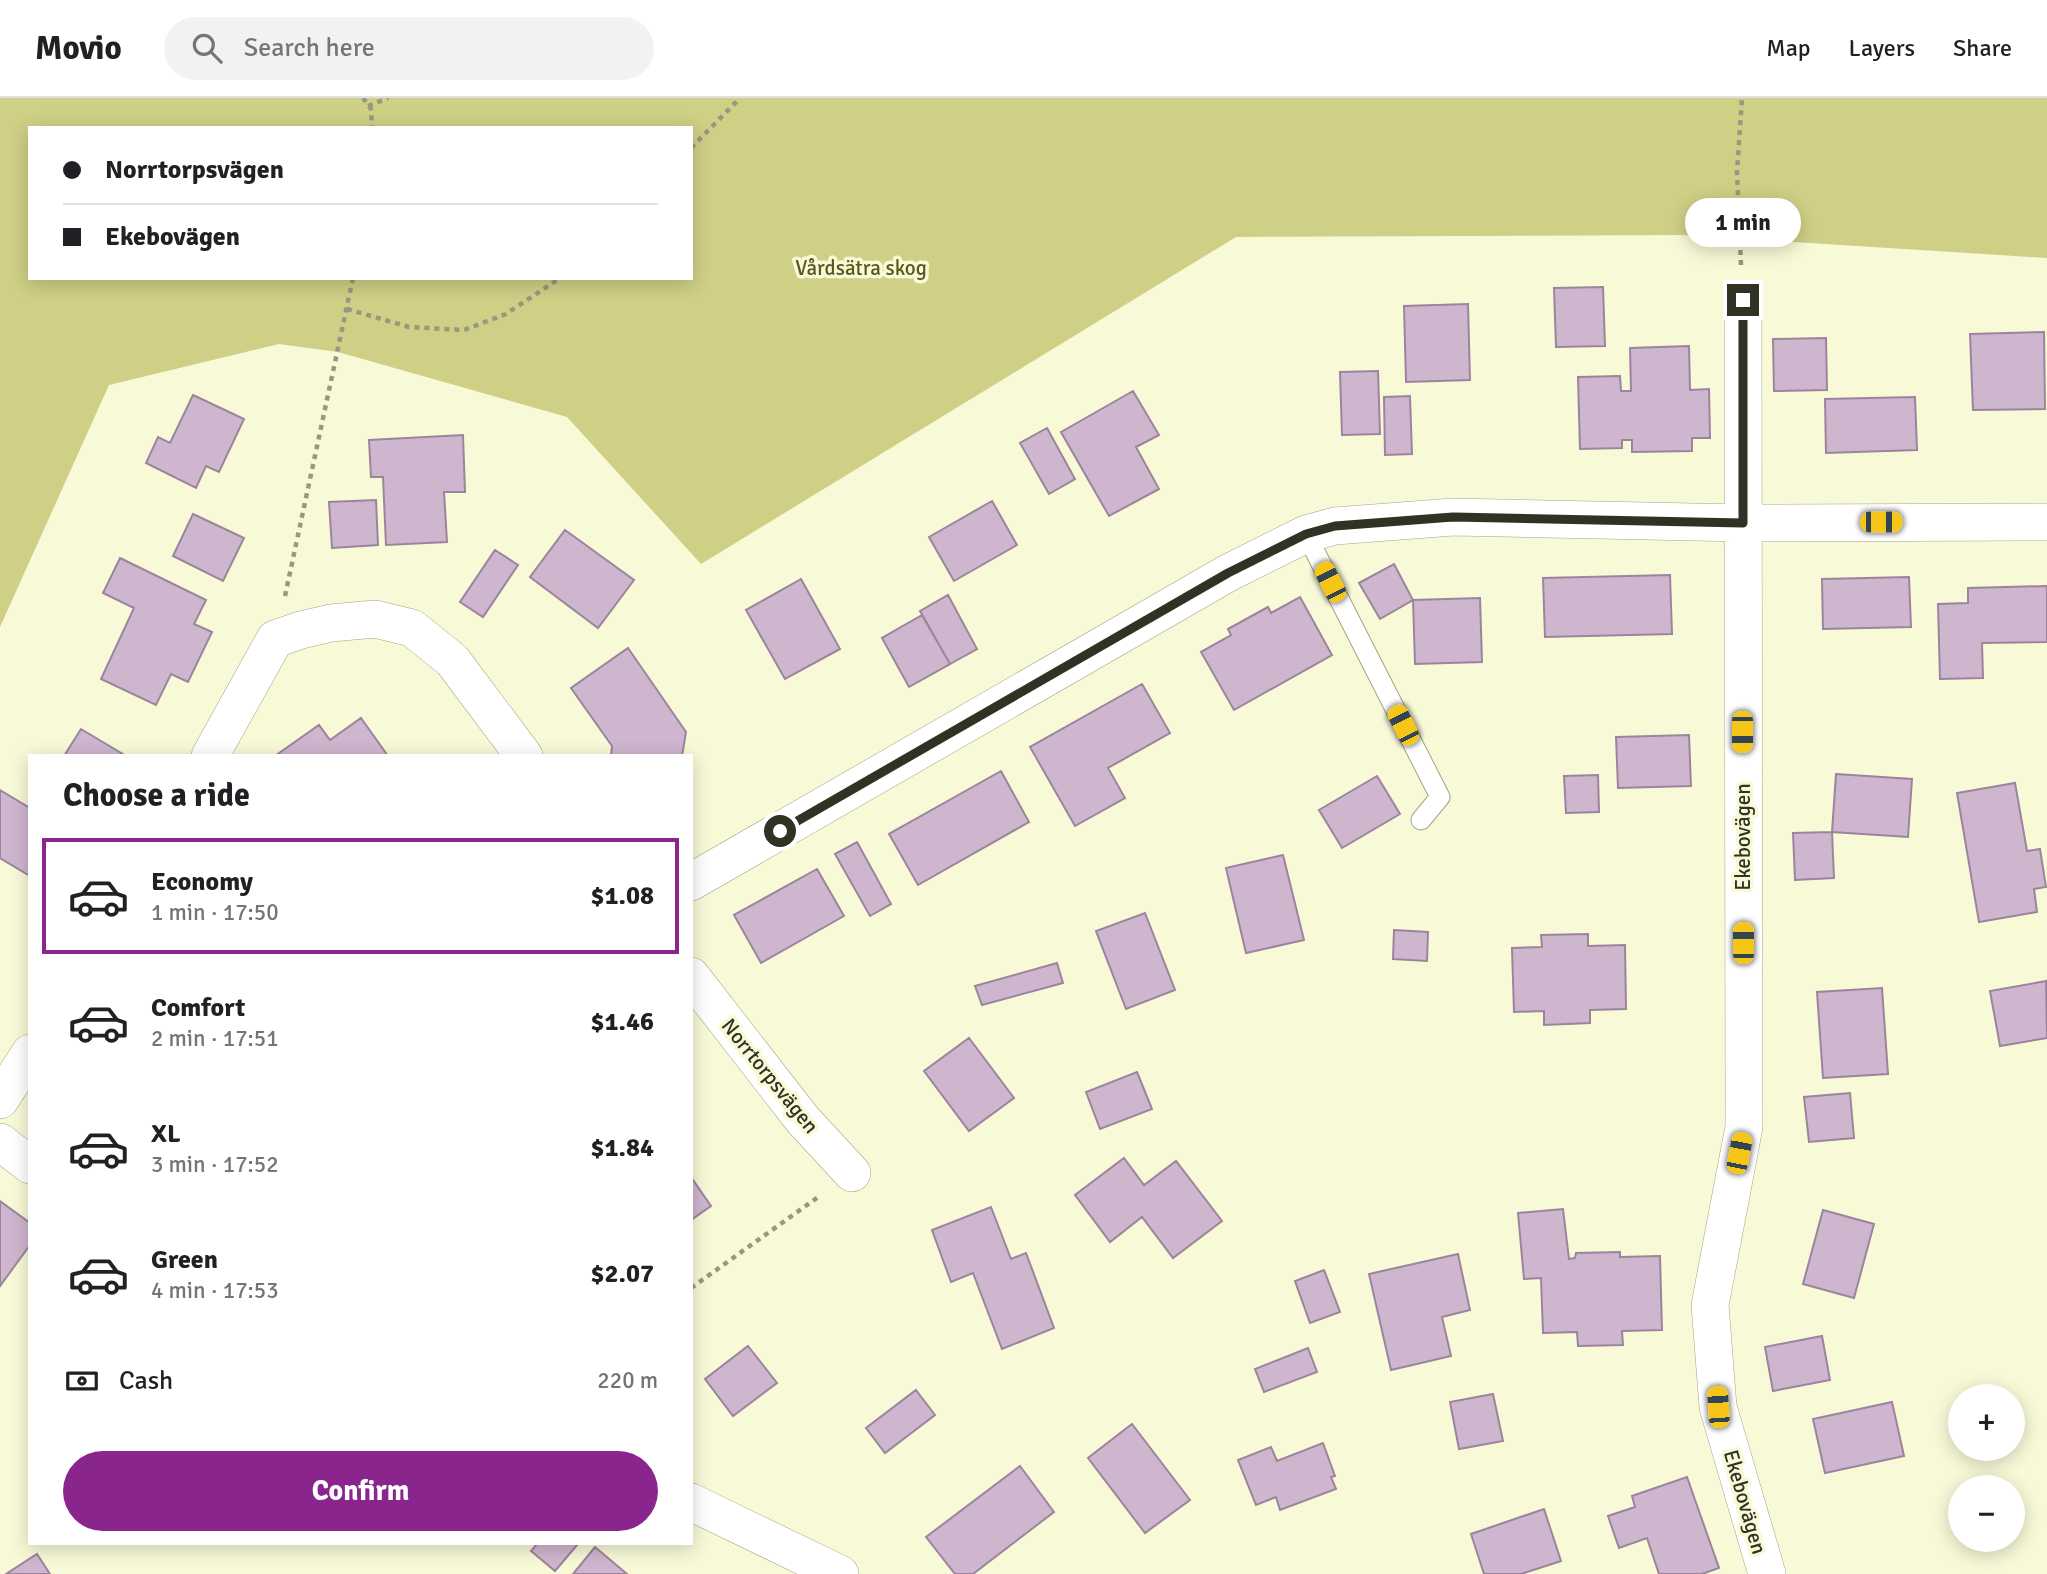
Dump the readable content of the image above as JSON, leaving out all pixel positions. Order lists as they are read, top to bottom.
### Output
{
  "streets": {
    "street": ["Ekebovägen", "Norrtorpsvägen"]
  },
  "parks": ["Vårdsätra skog"],
  "page": {
    "header": "Movio",
    "search": "Search here",
    "nav": ["Map", "Layers", "Share"],
    "banner": ["Norrtorpsvägen", "Ekebovägen"],
    "bubble": "1 min",
    "heading": "Choose a ride",
    "list": [
      {
        "name": "Economy",
        "note": "1 min · 17:50",
        "value": "$1.08"
      },
      {
        "name": "Comfort",
        "note": "2 min · 17:51",
        "value": "$1.46"
      },
      {
        "name": "XL",
        "note": "3 min · 17:52",
        "value": "$1.84"
      },
      {
        "name": "Green",
        "note": "4 min · 17:53",
        "value": "$2.07"
      }
    ],
    "pay": ["Cash", "220 m"],
    "map_buttons": ["+", "−"],
    "buttons": "Confirm"
  }
}
